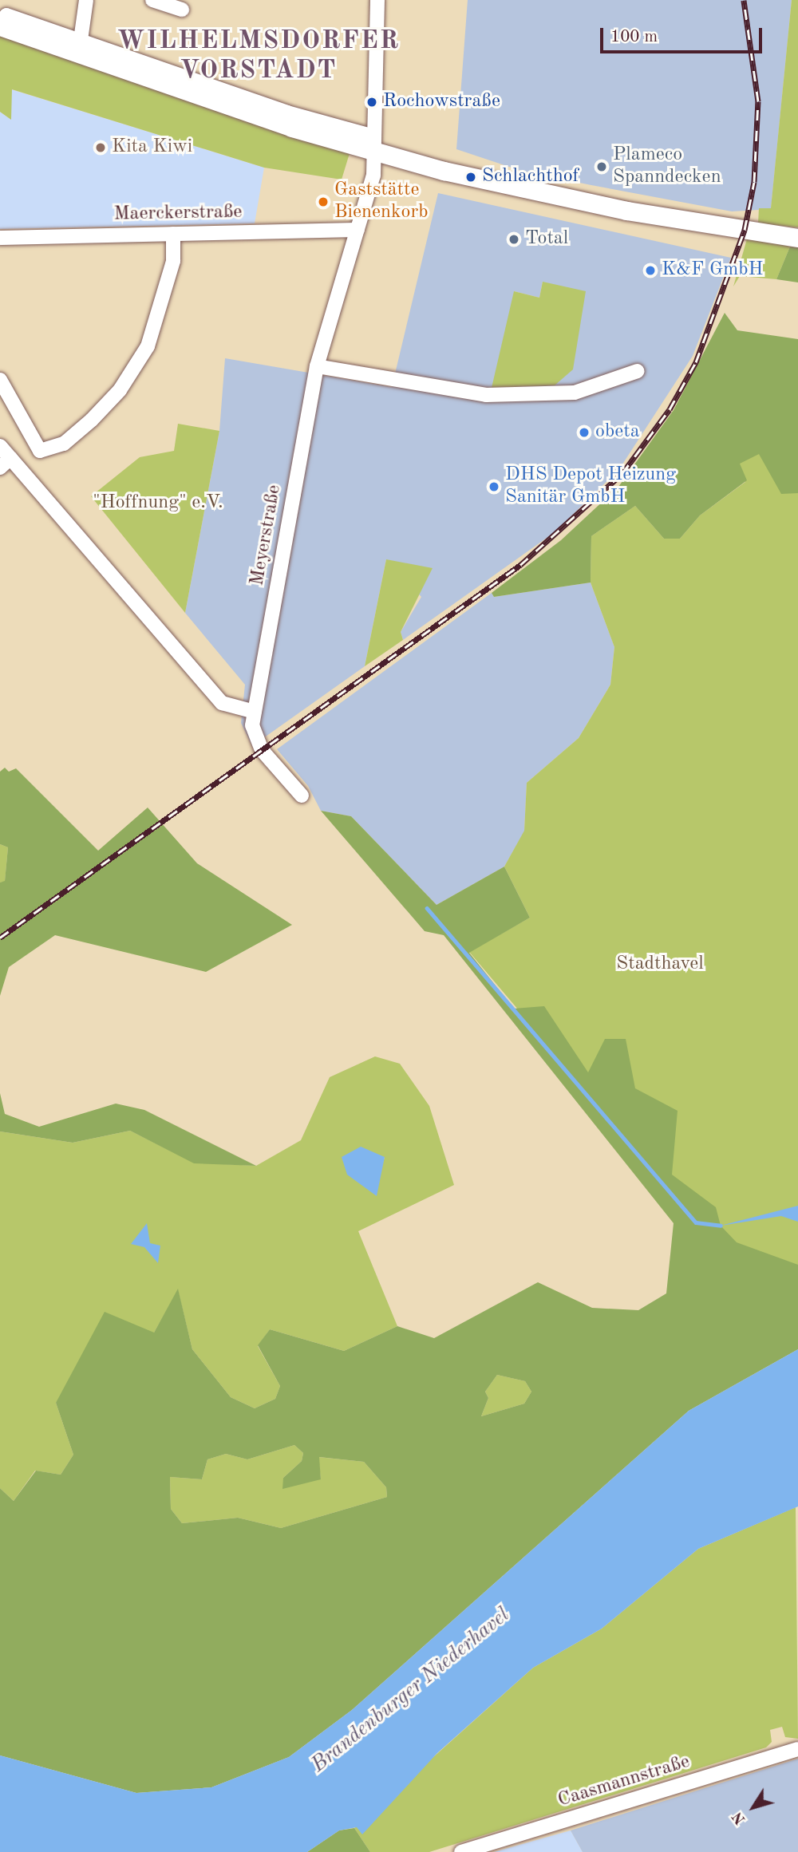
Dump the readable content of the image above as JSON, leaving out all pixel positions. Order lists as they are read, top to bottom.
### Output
{
  "streets": {
    "street": ["Maerckerstraße", "Meyerstraße", "Caasmannstraße"]
  },
  "crossings": [
    ["Maerckerstraße", "Meyerstraße"]
  ],
  "districts": ["WILHELMSDORFER VORSTADT"],
  "water": ["Brandenburger Niederhavel"],
  "parks": ["\"Hoffnung\" e.V.", "Stadthavel"],
  "places": [
    "Rochowstraße",
    "Kita Kiwi",
    "Plameco Spanndecken",
    "Schlachthof",
    "Gaststätte Bienenkorb",
    "Total",
    "K&F GmbH",
    "obeta",
    "DHS Depot Heizung Sanitär GmbH"
  ],
  "scale_bar": "100 m",
  "north": "bottom left"
}
